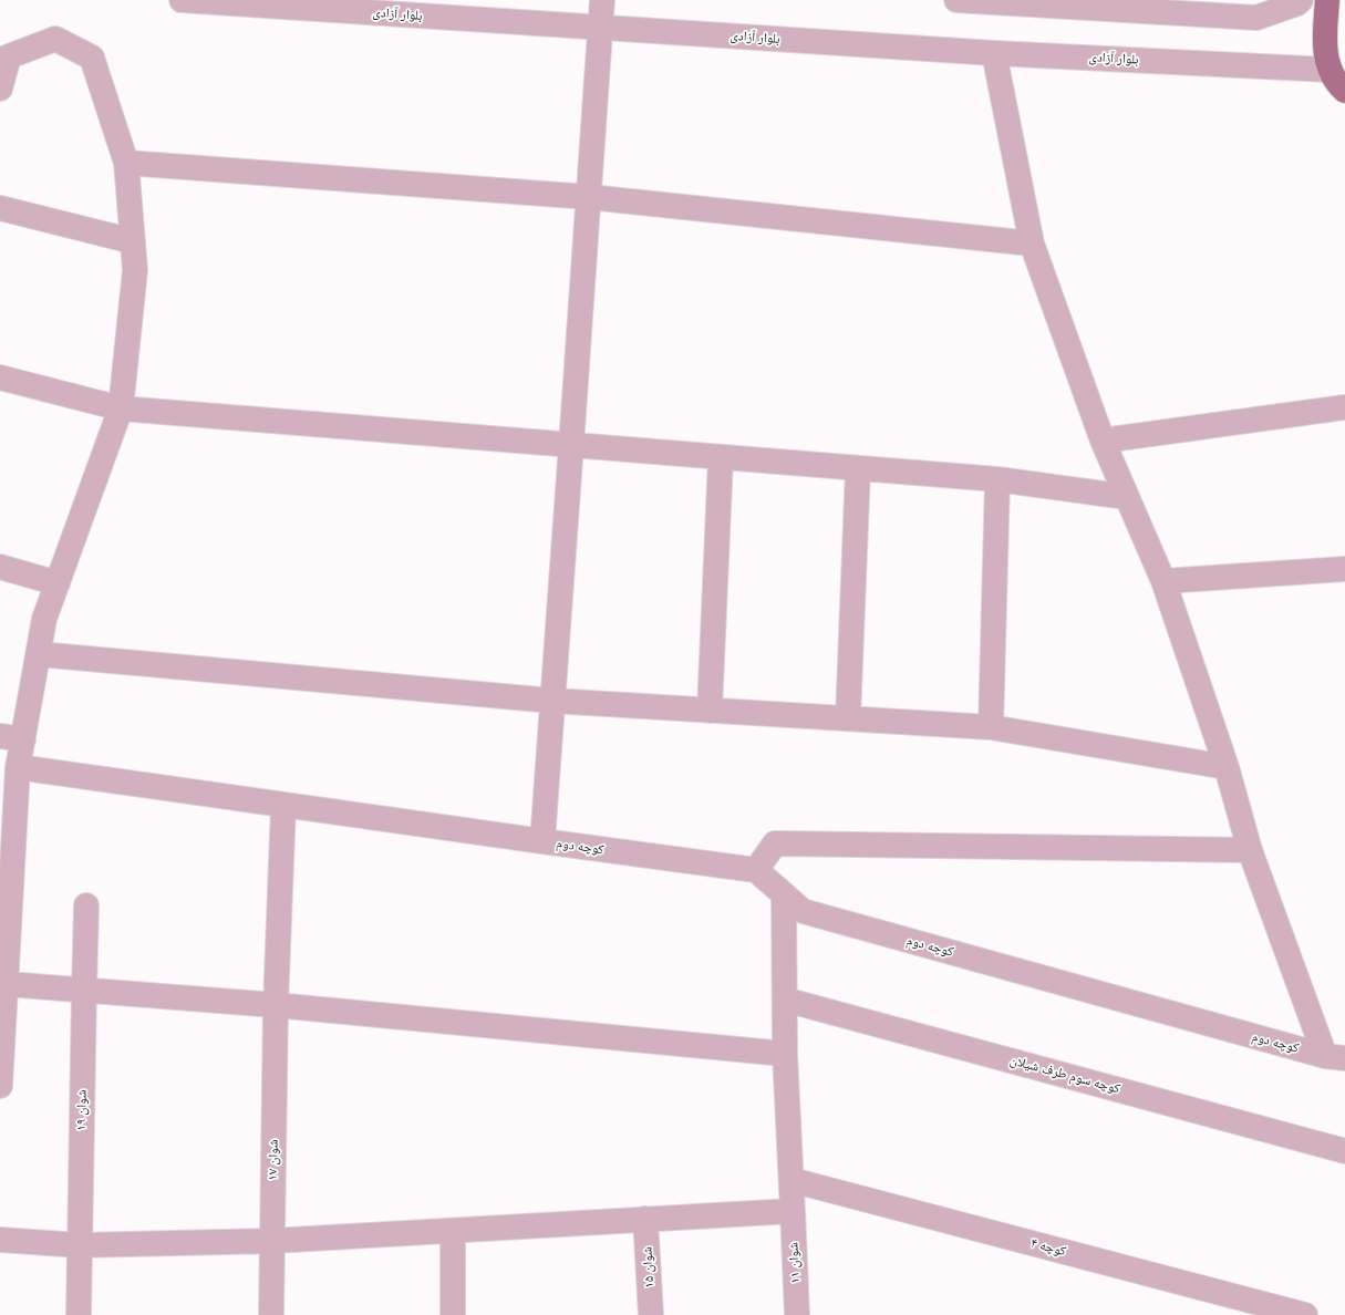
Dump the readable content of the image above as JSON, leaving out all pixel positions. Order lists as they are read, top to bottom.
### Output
{
  "streets": {
    "street": [
      "بلوار آزادی",
      "کوچه دوم",
      "کوچه سوم طرف شیلان",
      "شوان ۱۹",
      "شوان ۱۷",
      "کوچه ۴",
      "شوان ۱۱",
      "شوان ۱۵"
    ]
  },
  "crossings": [
    ["کوچه دوم", "شوان ۱۷"],
    ["کوچه دوم", "شوان ۱۱"],
    ["کوچه سوم طرف شیلان", "شوان ۱۱"],
    ["کوچه ۴", "شوان ۱۱"]
  ]
}
